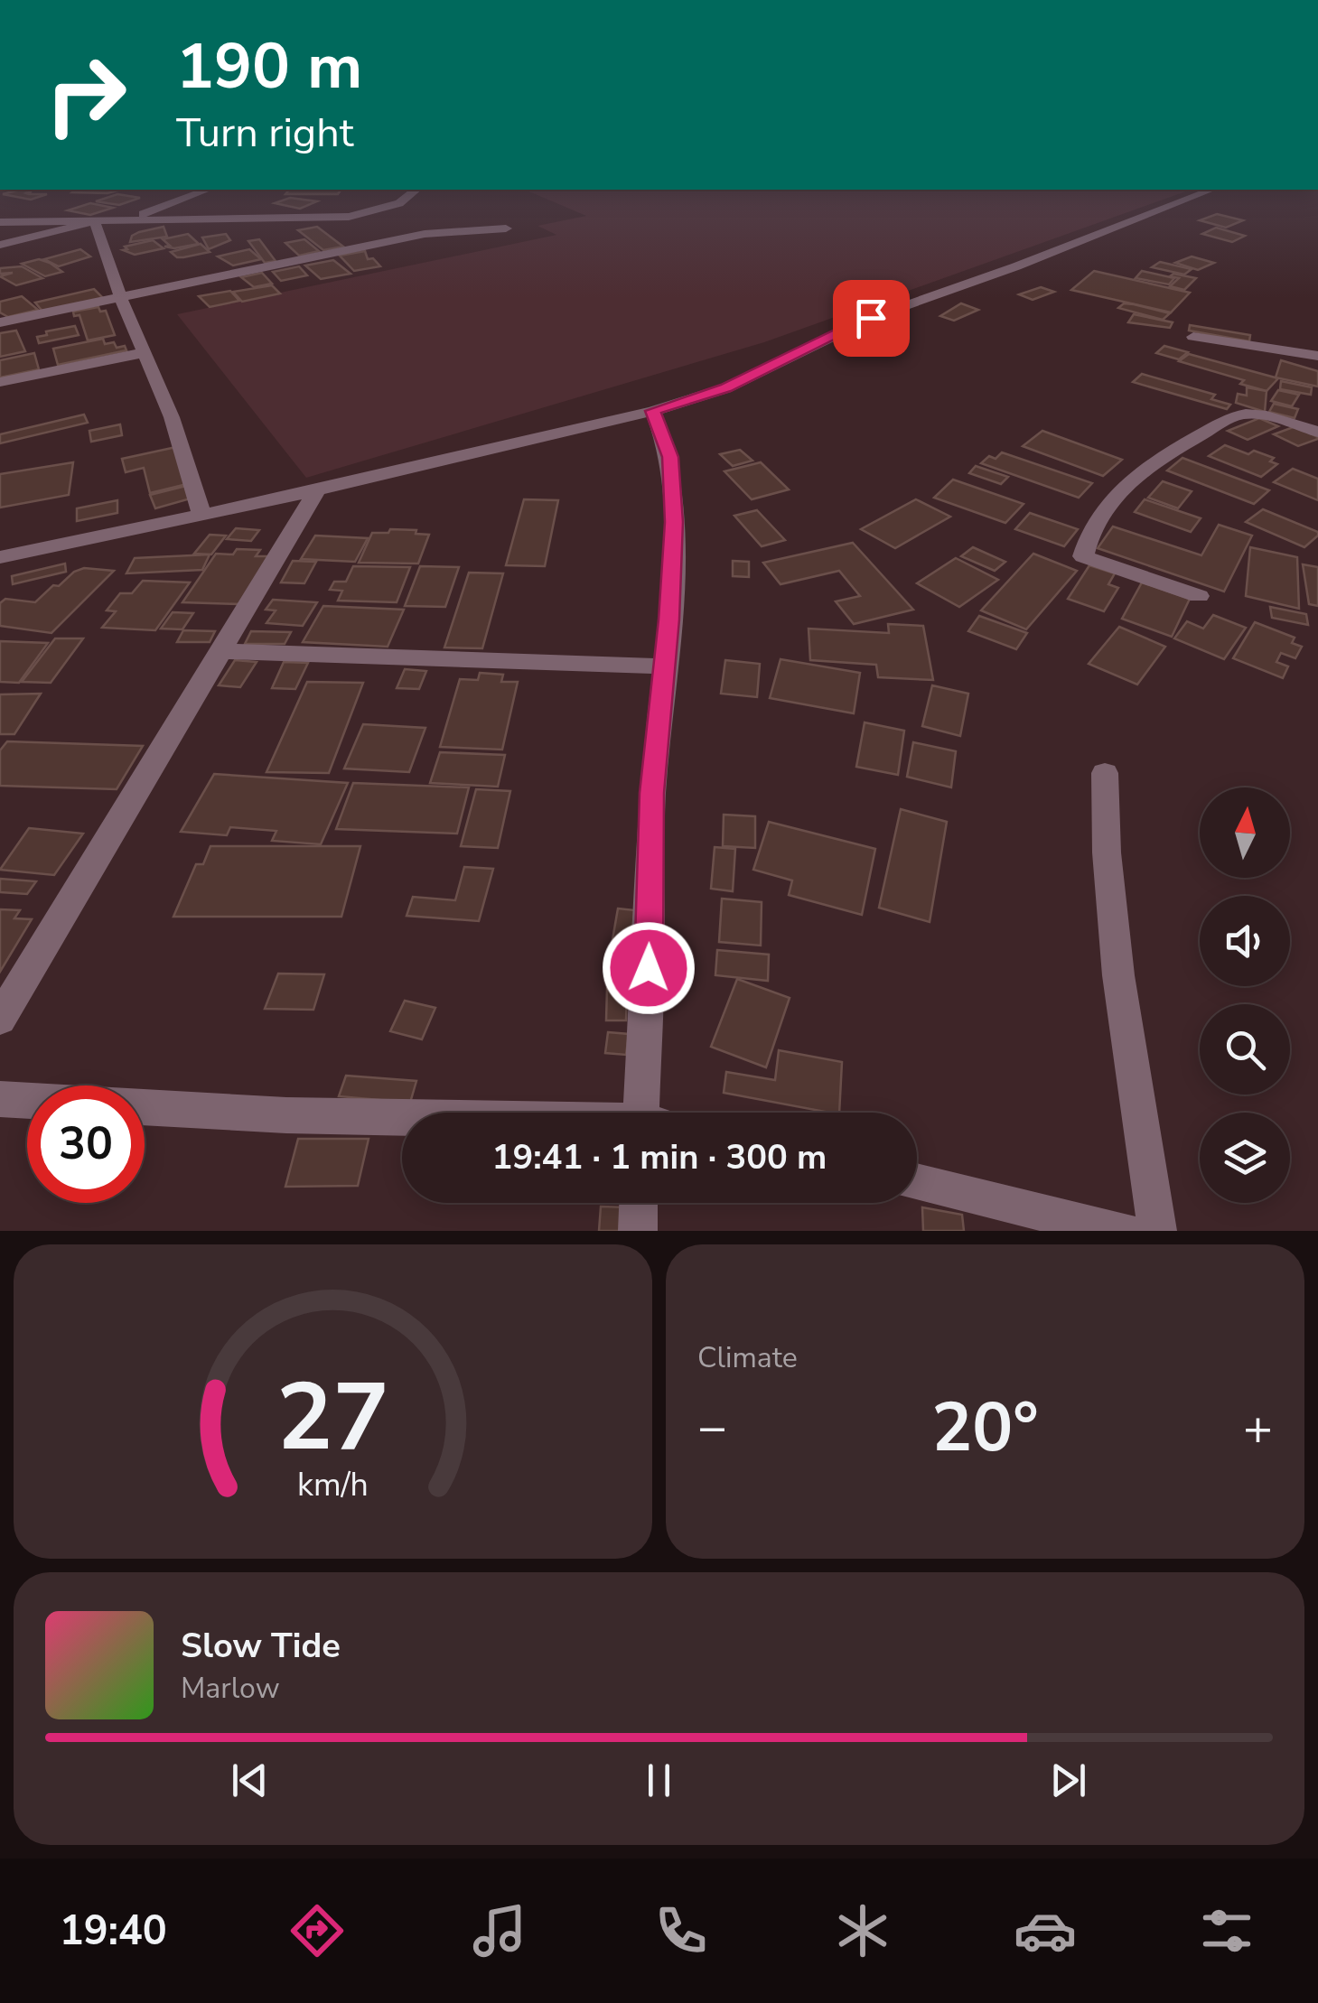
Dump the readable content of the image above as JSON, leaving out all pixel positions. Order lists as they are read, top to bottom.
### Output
{
  "north": "top",
  "page": {
    "turn": ["190 m", "Turn right"],
    "limit": "30",
    "trip": "19:41 · 1 min · 300 m",
    "tile": "Climate",
    "heat": ["−", "20°", "+"],
    "song": ["Slow Tide", "Marlow"],
    "tabs": "19:40",
    "gauge": ["27", "km/h"]
  }
}
